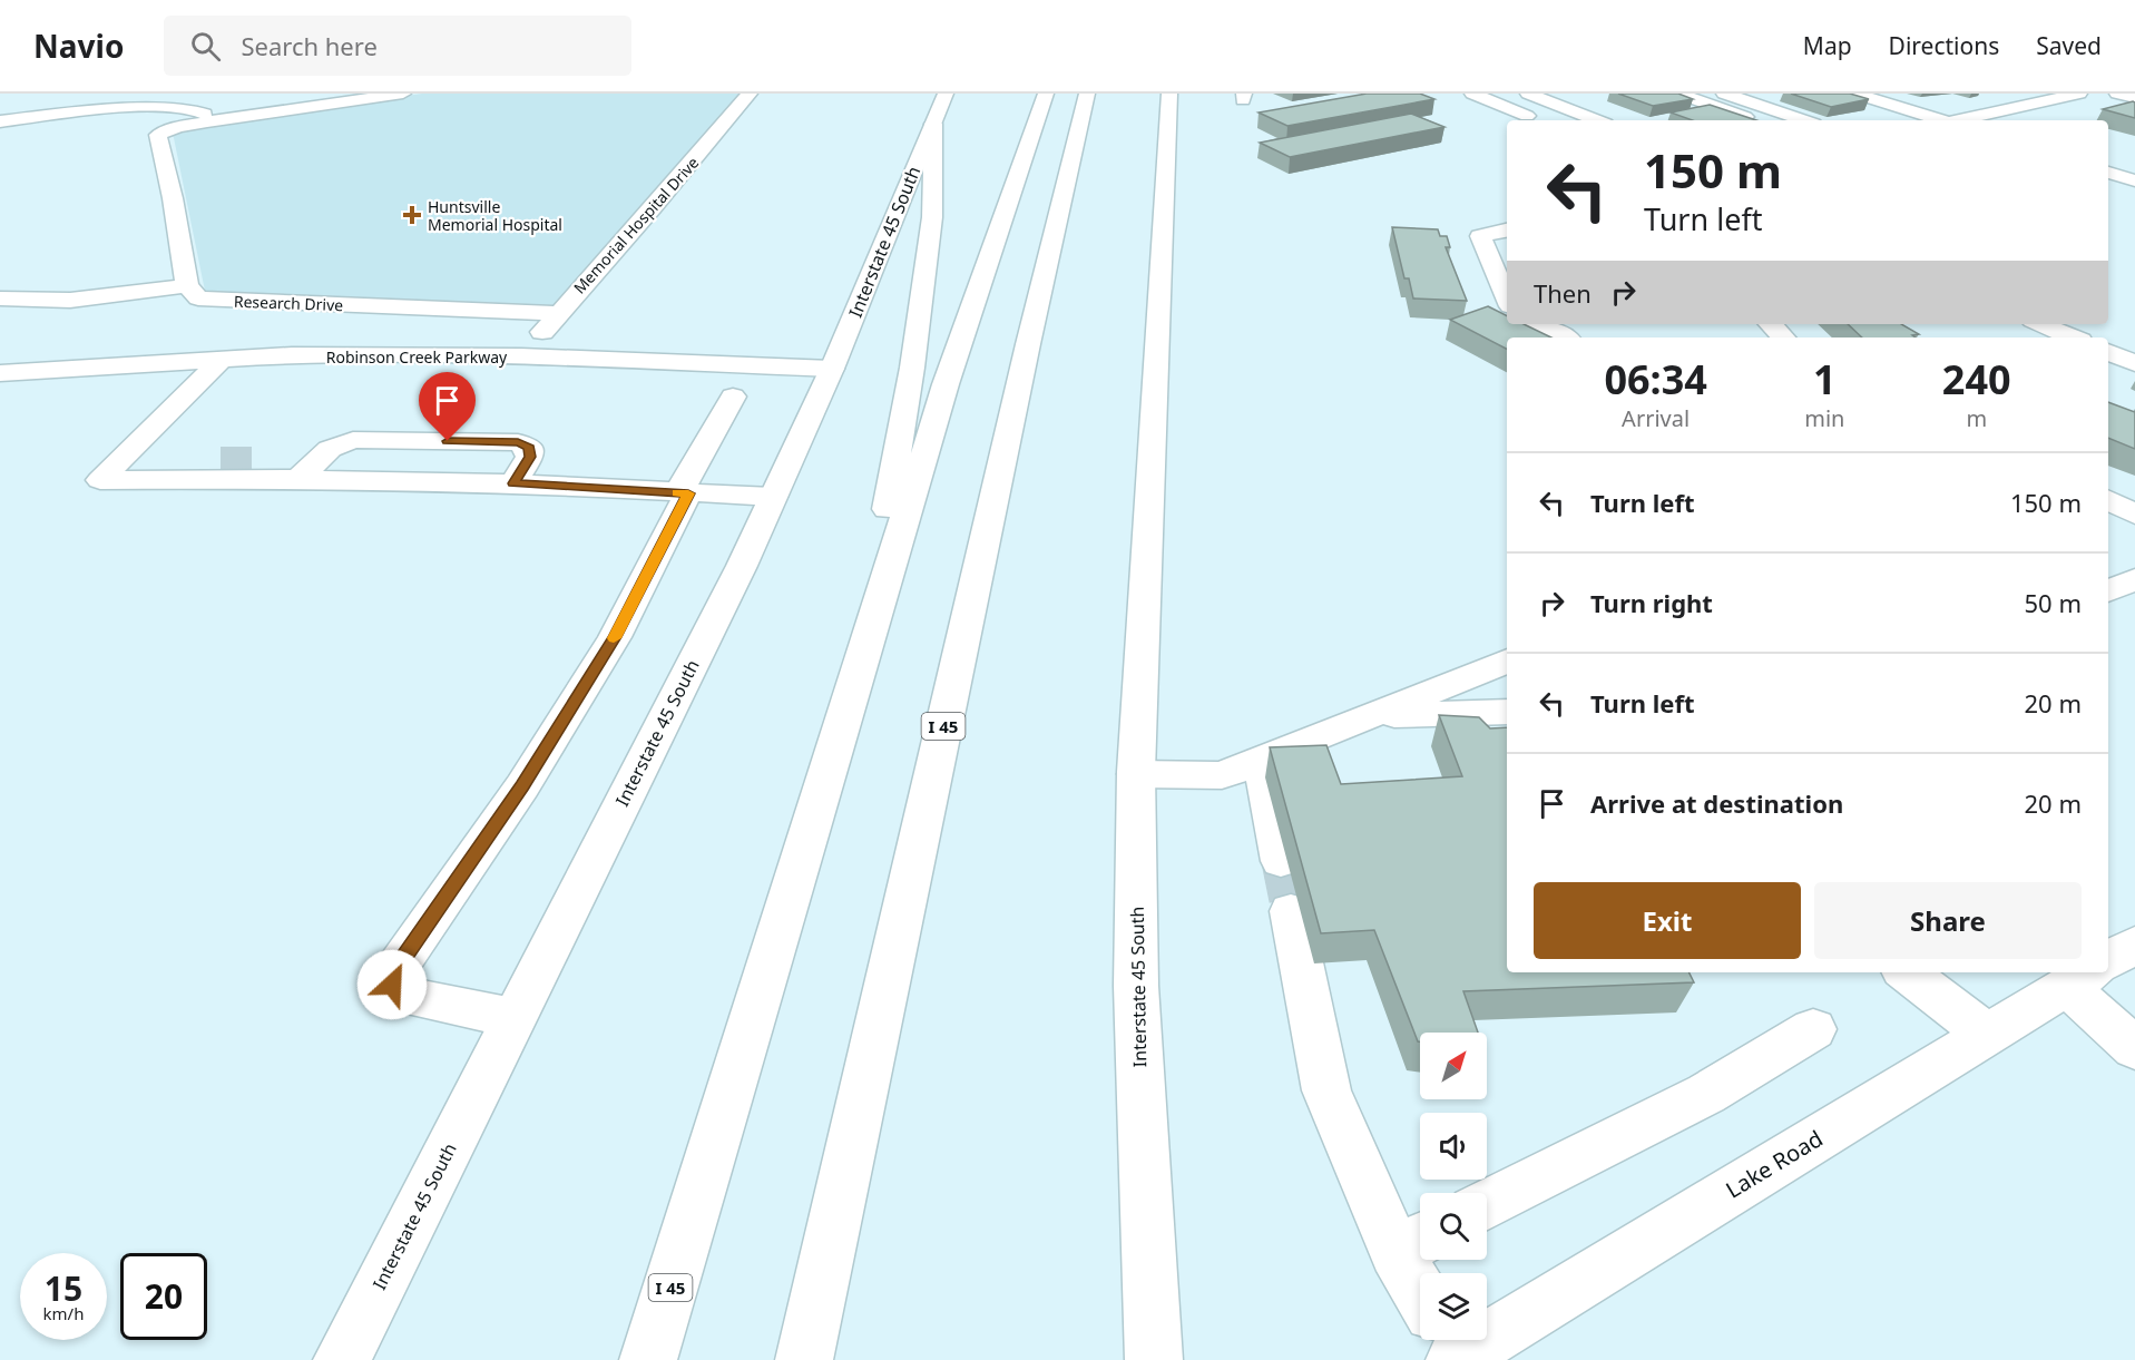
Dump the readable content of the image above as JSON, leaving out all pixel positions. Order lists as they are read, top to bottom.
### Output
{
  "streets": {
    "main road": [
      "Memorial Hospital Drive",
      "Interstate 45 South",
      "Research Drive",
      "Robinson Creek Parkway",
      "I 45",
      "Lake Road"
    ]
  },
  "crossings": [
    ["Memorial Hospital Drive", "Research Drive"],
    ["Memorial Hospital Drive", "Robinson Creek Parkway"],
    ["Interstate 45 South", "Robinson Creek Parkway"]
  ],
  "places": {
    "health": ["Huntsville Memorial Hospital"]
  },
  "north": "top right",
  "page": {
    "header": "Navio",
    "search": "Search here",
    "nav": ["Map", "Directions", "Saved"],
    "turn": ["150 m", "Turn left"],
    "then": "Then",
    "eta": [
      "06:34",
      "Arrival",
      "1",
      "min",
      "240",
      "m"
    ],
    "list": [
      {
        "name": "Turn left",
        "value": "150 m"
      },
      {
        "name": "Turn right",
        "value": "50 m"
      },
      {
        "name": "Turn left",
        "value": "20 m"
      },
      {
        "name": "Arrive at destination",
        "value": "20 m"
      }
    ],
    "buttons": ["Exit", "Share"],
    "speed": "15 km/h",
    "limit": "20"
  }
}
